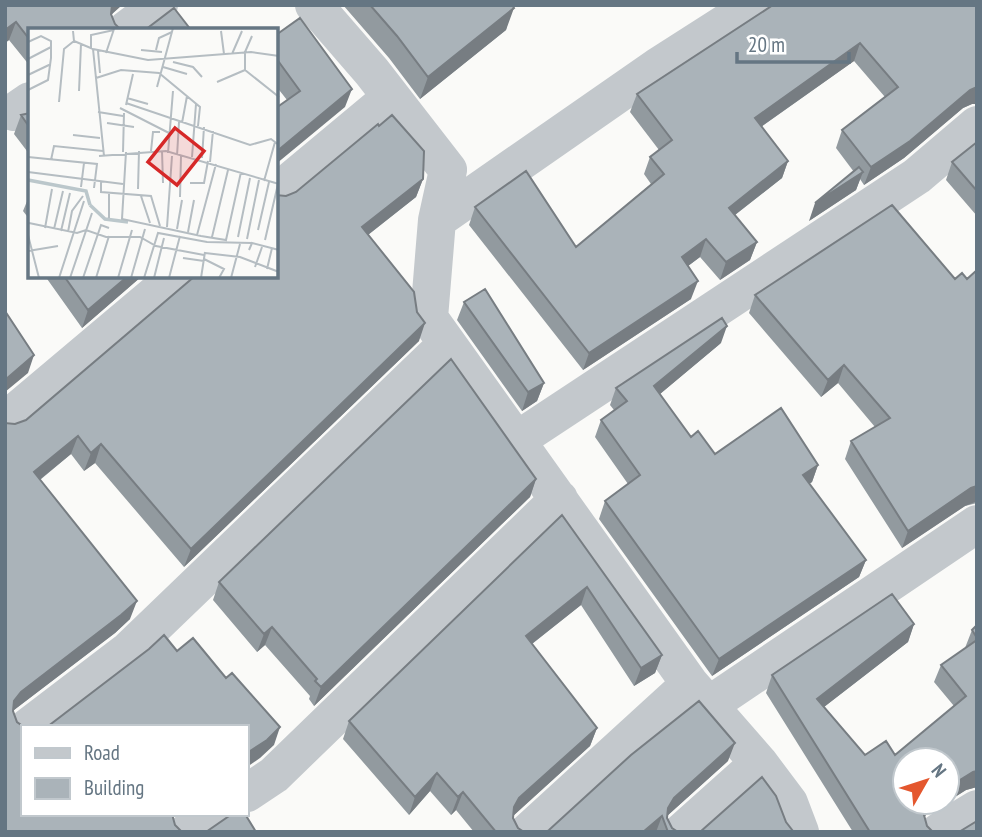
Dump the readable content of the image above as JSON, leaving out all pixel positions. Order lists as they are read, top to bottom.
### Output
{
  "legend": ["Road", "Building"],
  "scale_bar": "20 m",
  "north": "top right"
}
